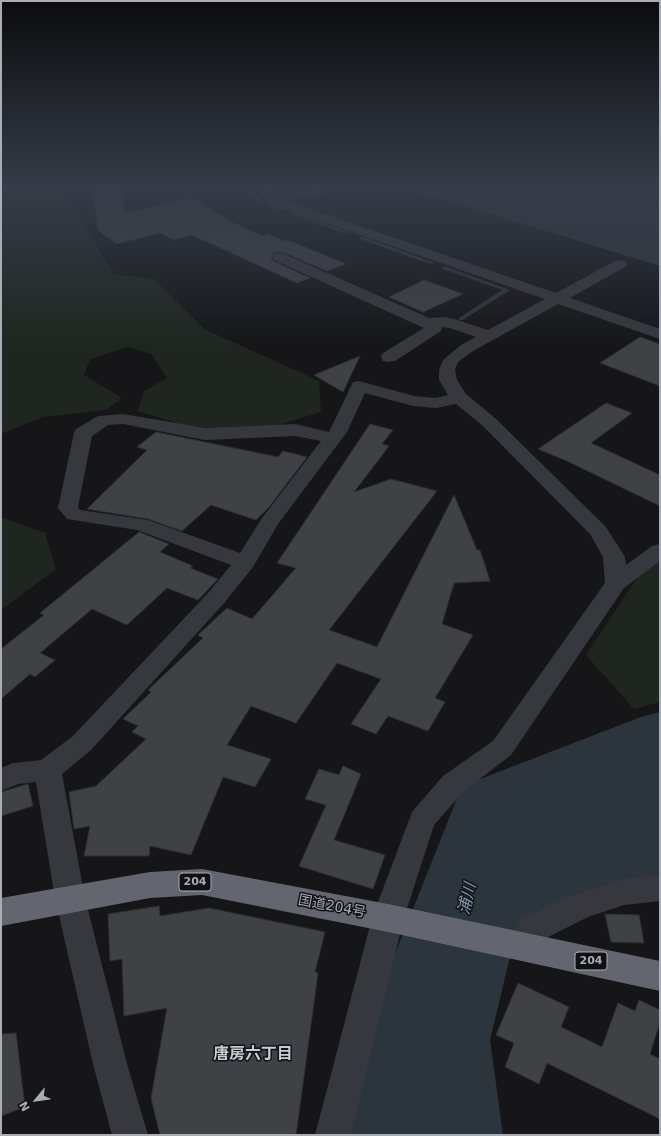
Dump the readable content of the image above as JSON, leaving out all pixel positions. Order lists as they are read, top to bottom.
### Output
{
  "streets": {
    "highway": ["204", "国道204号"]
  },
  "districts": ["唐房六丁目"],
  "water": ["浦川"],
  "north": "bottom left"
}
